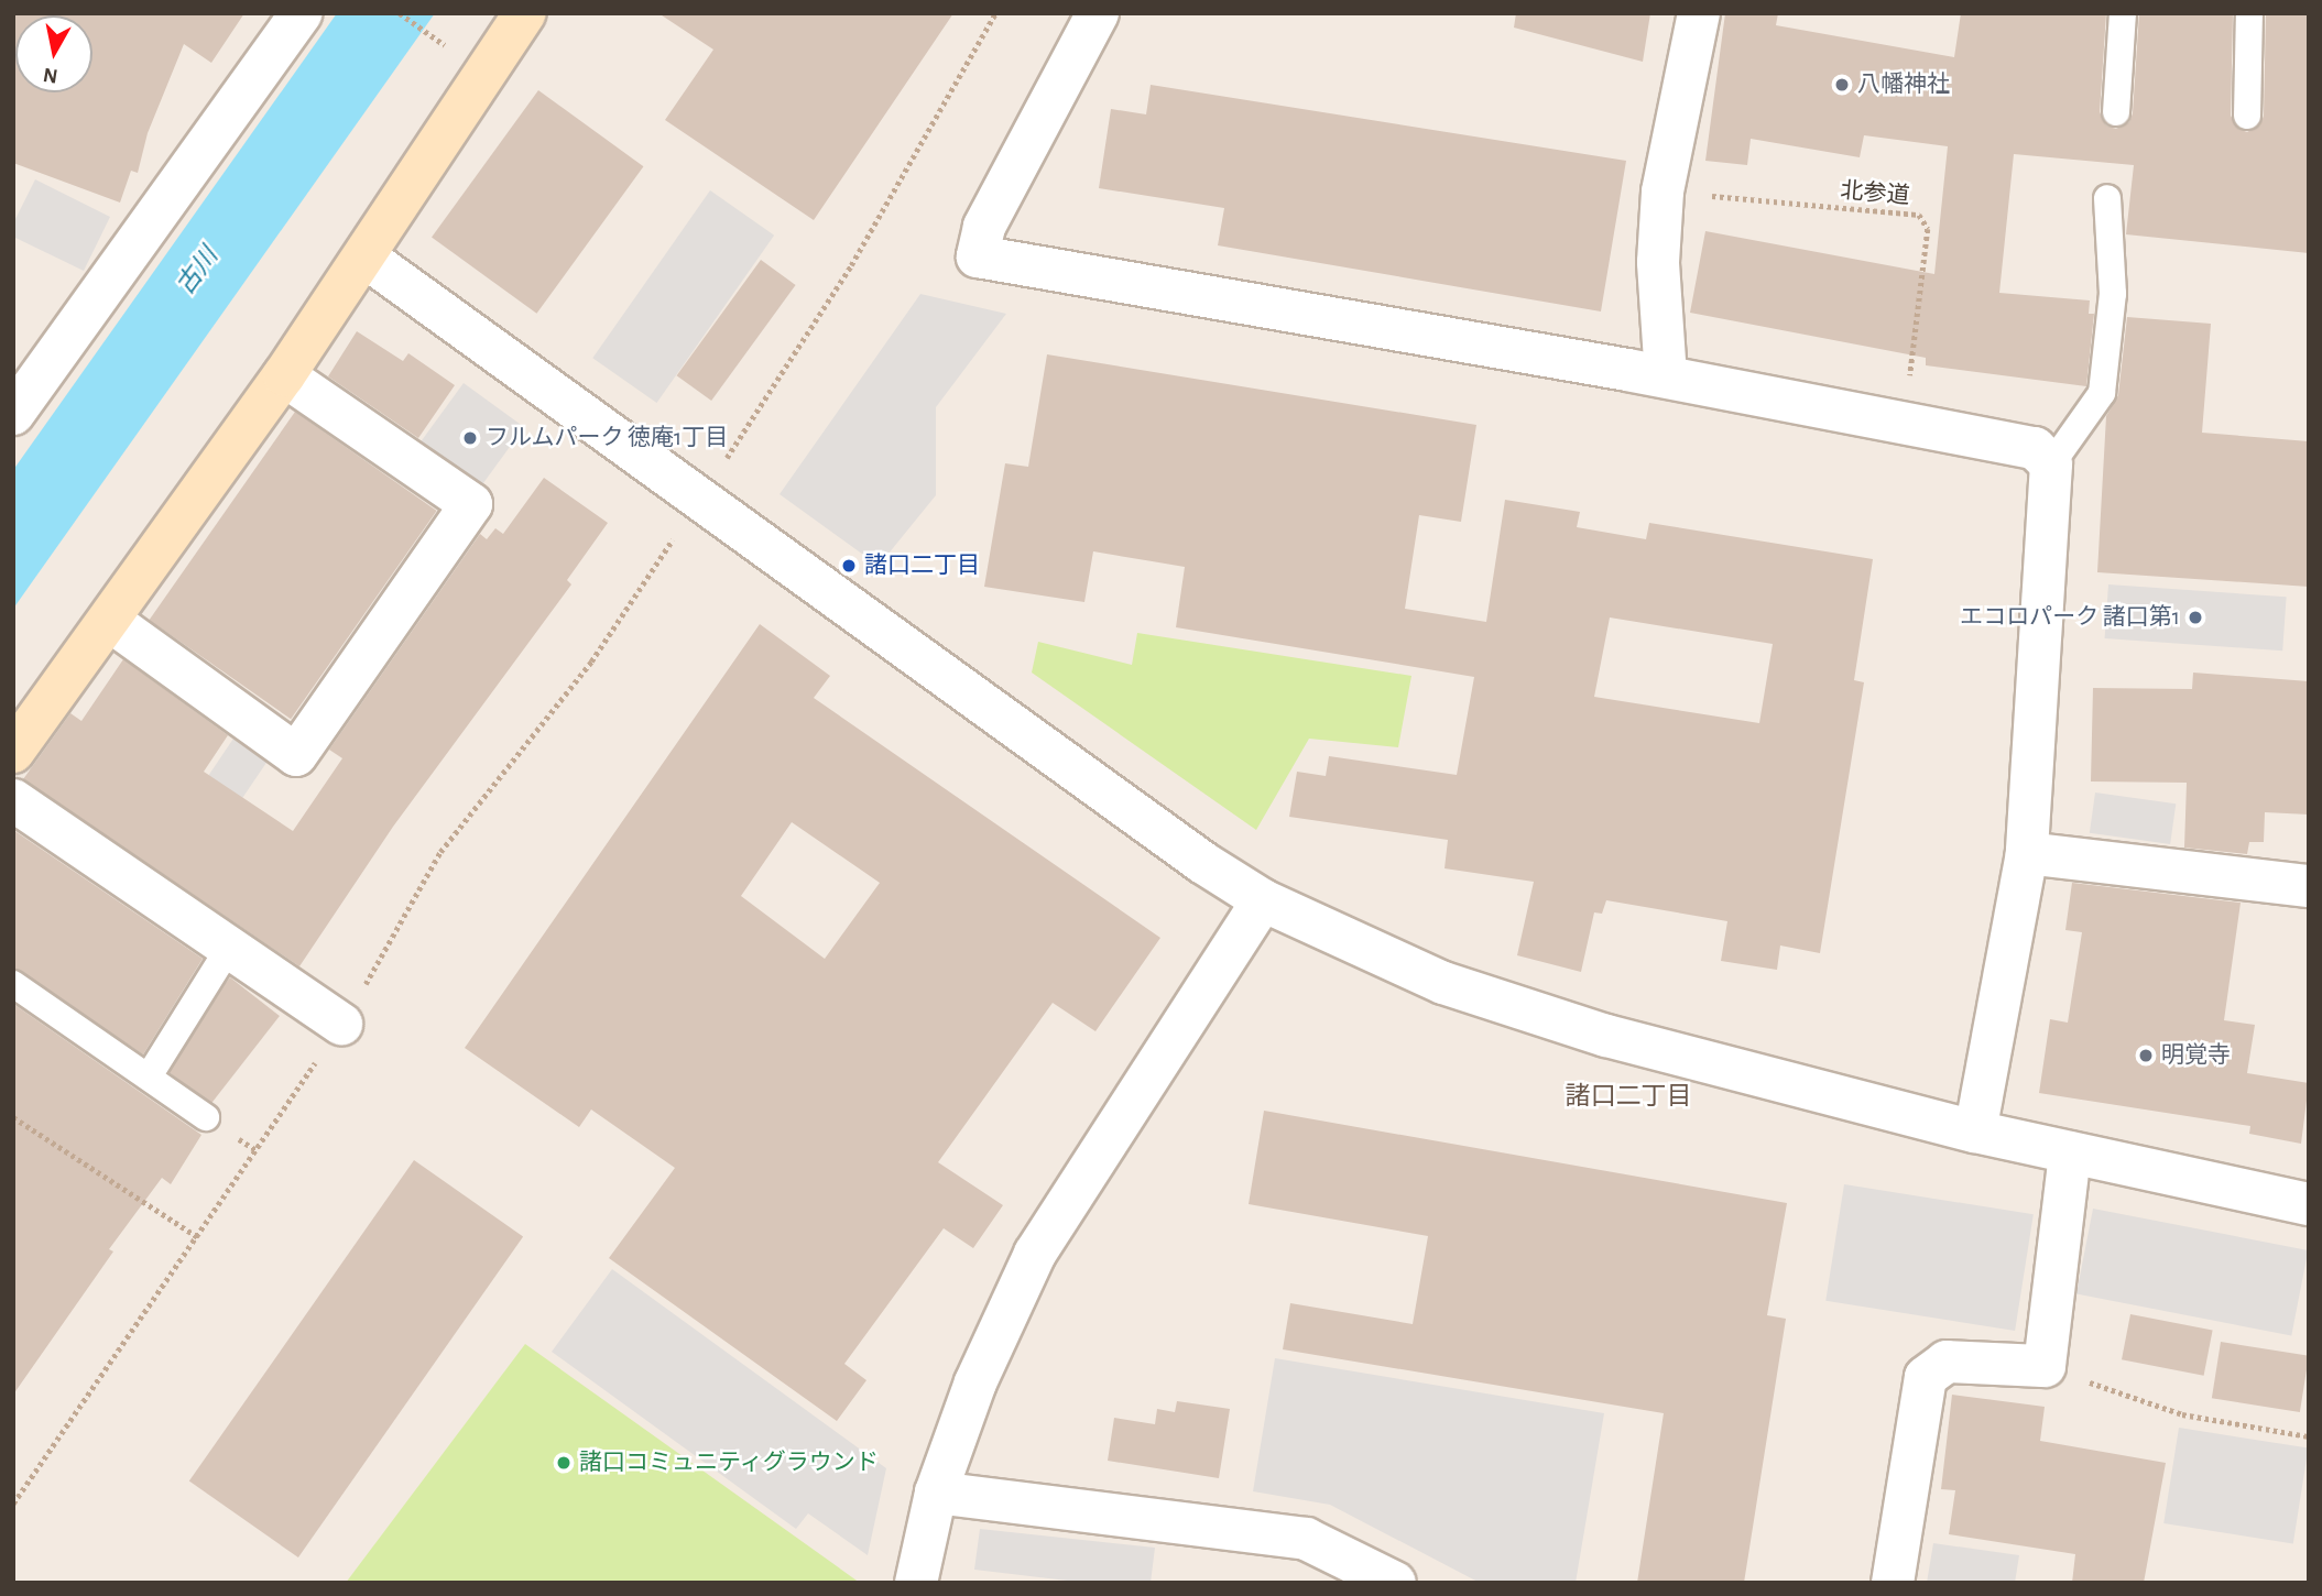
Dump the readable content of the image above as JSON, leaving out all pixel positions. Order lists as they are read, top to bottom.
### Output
{
  "streets": {
    "path": ["北参道"]
  },
  "districts": ["諸口二丁目"],
  "water": ["古川"],
  "places": [
    "八幡神社",
    "フルムパーク 徳庵1丁目",
    "諸口二丁目",
    "エコロパーク 諸口第1",
    "明覚寺",
    "諸口コミュニティグラウンド"
  ],
  "north": "bottom"
}
